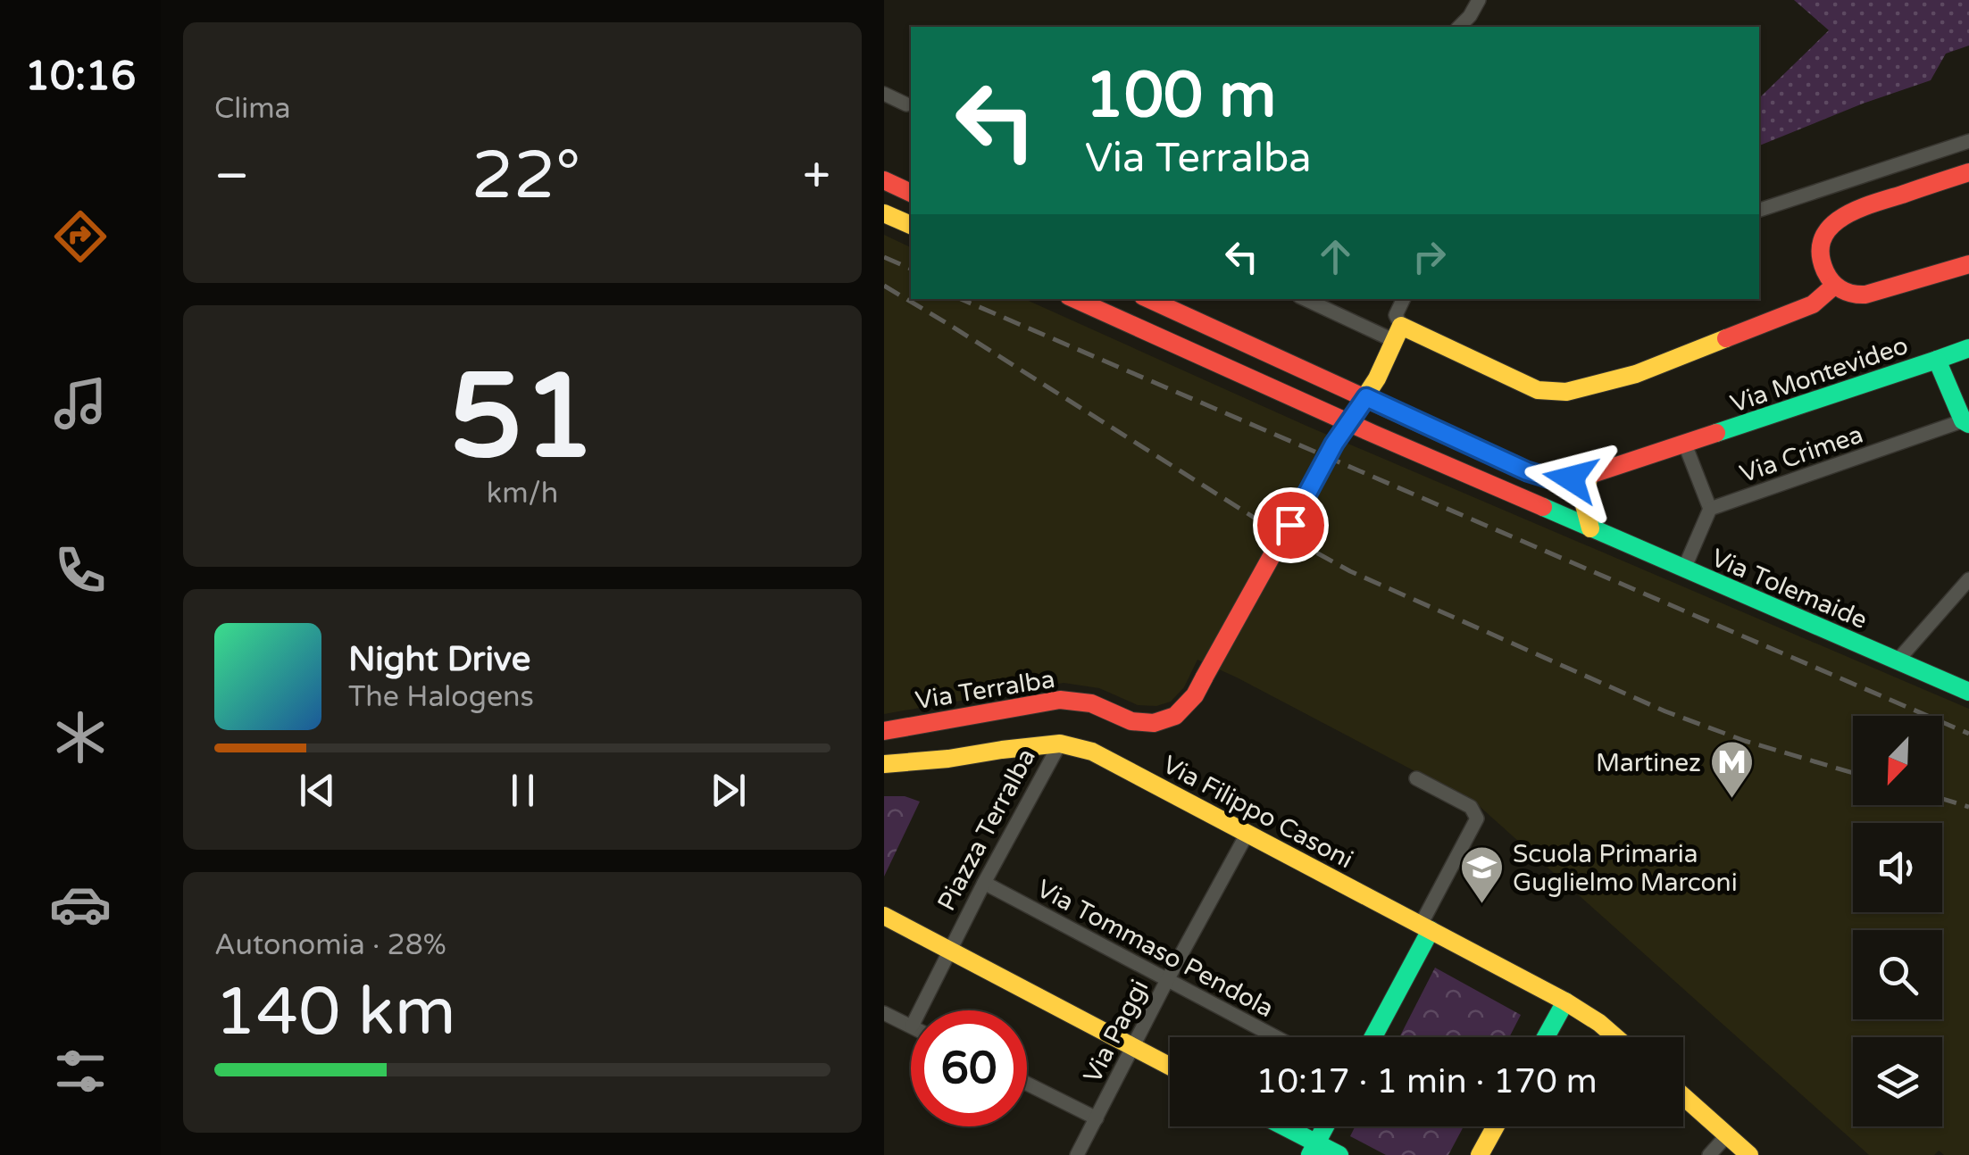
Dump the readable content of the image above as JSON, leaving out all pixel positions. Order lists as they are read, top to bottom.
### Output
{
  "streets": {
    "street": [
      "Via Montevideo",
      "Via Crimea",
      "Via Tolemaide",
      "Via Terralba",
      "Via Filippo Casoni",
      "Piazza Terralba",
      "Via Tommaso Pendola",
      "Via Paggi"
    ]
  },
  "crossings": [
    ["Via Montevideo", "Via Terralba"],
    ["Via Tolemaide", "Via Terralba"],
    ["Via Filippo Casoni", "Piazza Terralba"],
    ["Via Filippo Casoni", "Via Paggi"],
    ["Piazza Terralba", "Via Tommaso Pendola"],
    ["Via Tommaso Pendola", "Via Paggi"]
  ],
  "places": {
    "metro station": ["Martinez"],
    "school or university": ["Scuola Primaria Guglielmo Marconi"]
  },
  "north": "bottom left",
  "page": {
    "tabs": "10:16",
    "tile": [
      "Clima",
      ["51", "km/h"],
      ["Autonomia · 28%", "140 km"]
    ],
    "turn": ["100 m", "Via Terralba"],
    "heat": ["−", "22°", "+"],
    "song": ["Night Drive", "The Halogens"],
    "limit": "60",
    "trip": "10:17 · 1 min · 170 m"
  }
}
